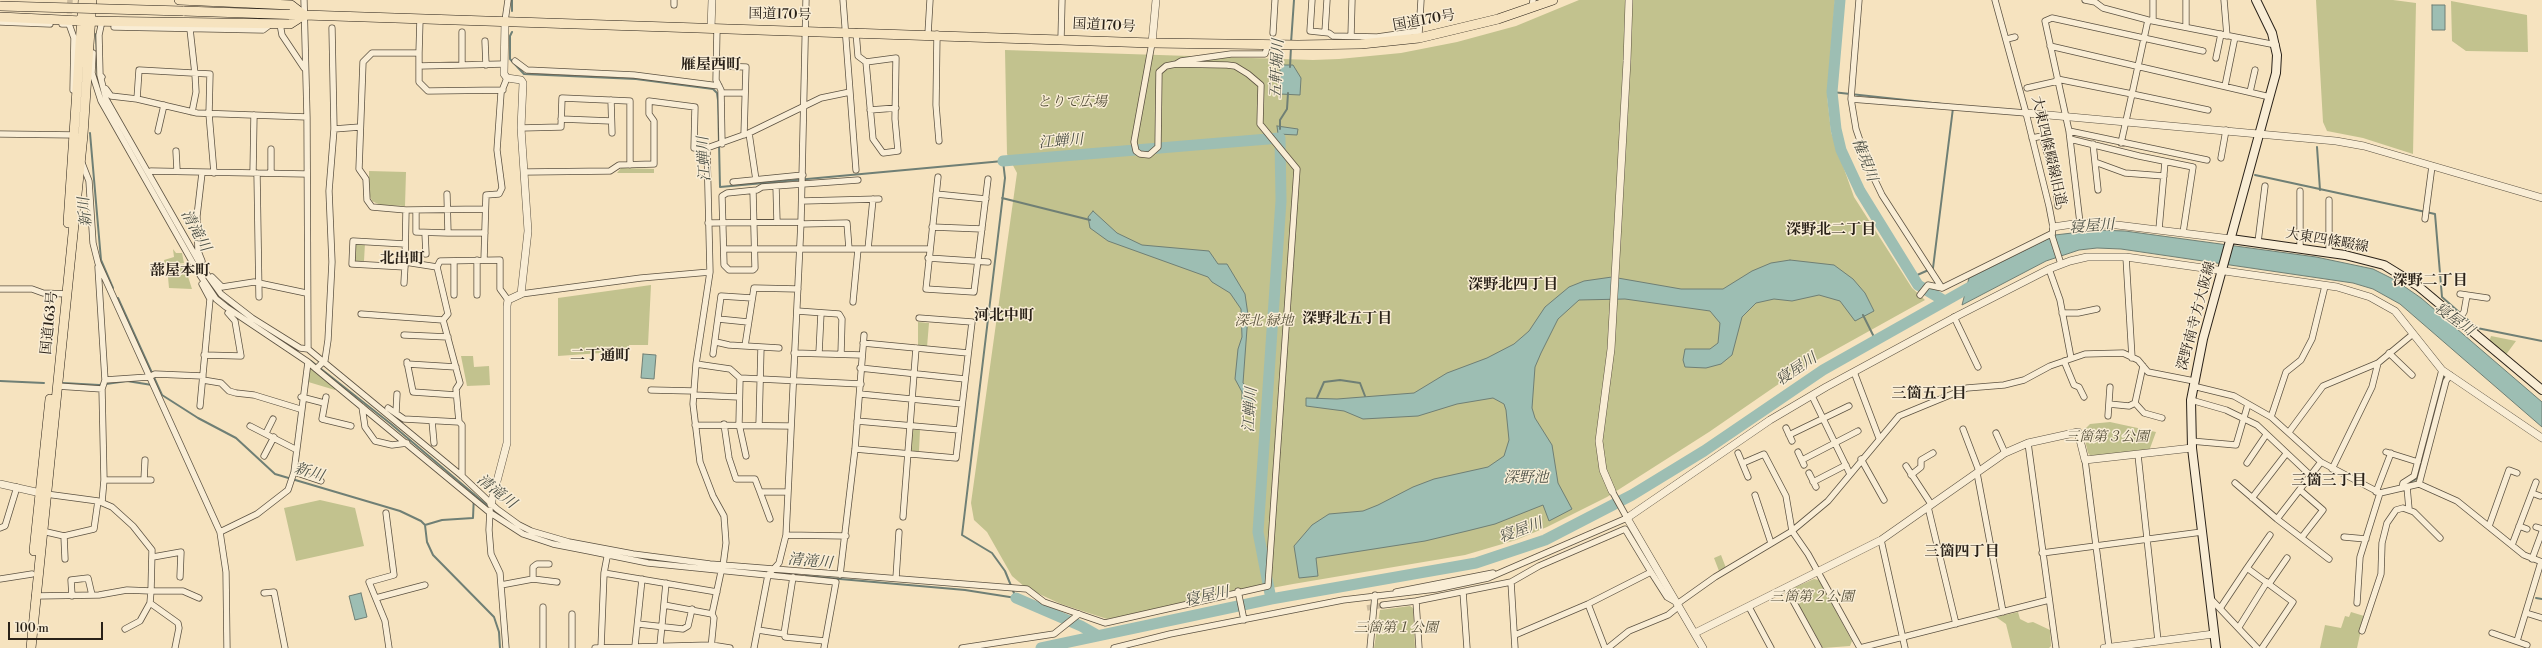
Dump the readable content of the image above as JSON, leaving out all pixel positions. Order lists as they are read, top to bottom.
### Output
{
  "streets": {
    "highway": ["国道170号", "国道163号"],
    "main road": ["大東四條畷線", "深野南寺方大阪線"],
    "street": ["大東四條畷線旧道"]
  },
  "crossings": [
    ["大東四條畷線旧道", "大東四條畷線"],
    ["大東四條畷線旧道", "深野南寺方大阪線"],
    ["大東四條畷線", "深野南寺方大阪線"]
  ],
  "districts": [
    "雁屋西町",
    "深野北二丁目",
    "北出町",
    "蔀屋本町",
    "深野二丁目",
    "深野北四丁目",
    "河北中町",
    "深野北五丁目",
    "二丁通町",
    "三箇五丁目",
    "三箇三丁目",
    "三箇四丁目"
  ],
  "water": [
    "五軒堀川",
    "江蝉川",
    "権現川",
    "新川",
    "寝屋川",
    "清滝川",
    "深野池"
  ],
  "parks": [
    "とりで広場",
    "深北 緑地",
    "三箇第３公園",
    "三箇第２公園",
    "三箇第１公園"
  ],
  "scale_bar": "100 m"
}
